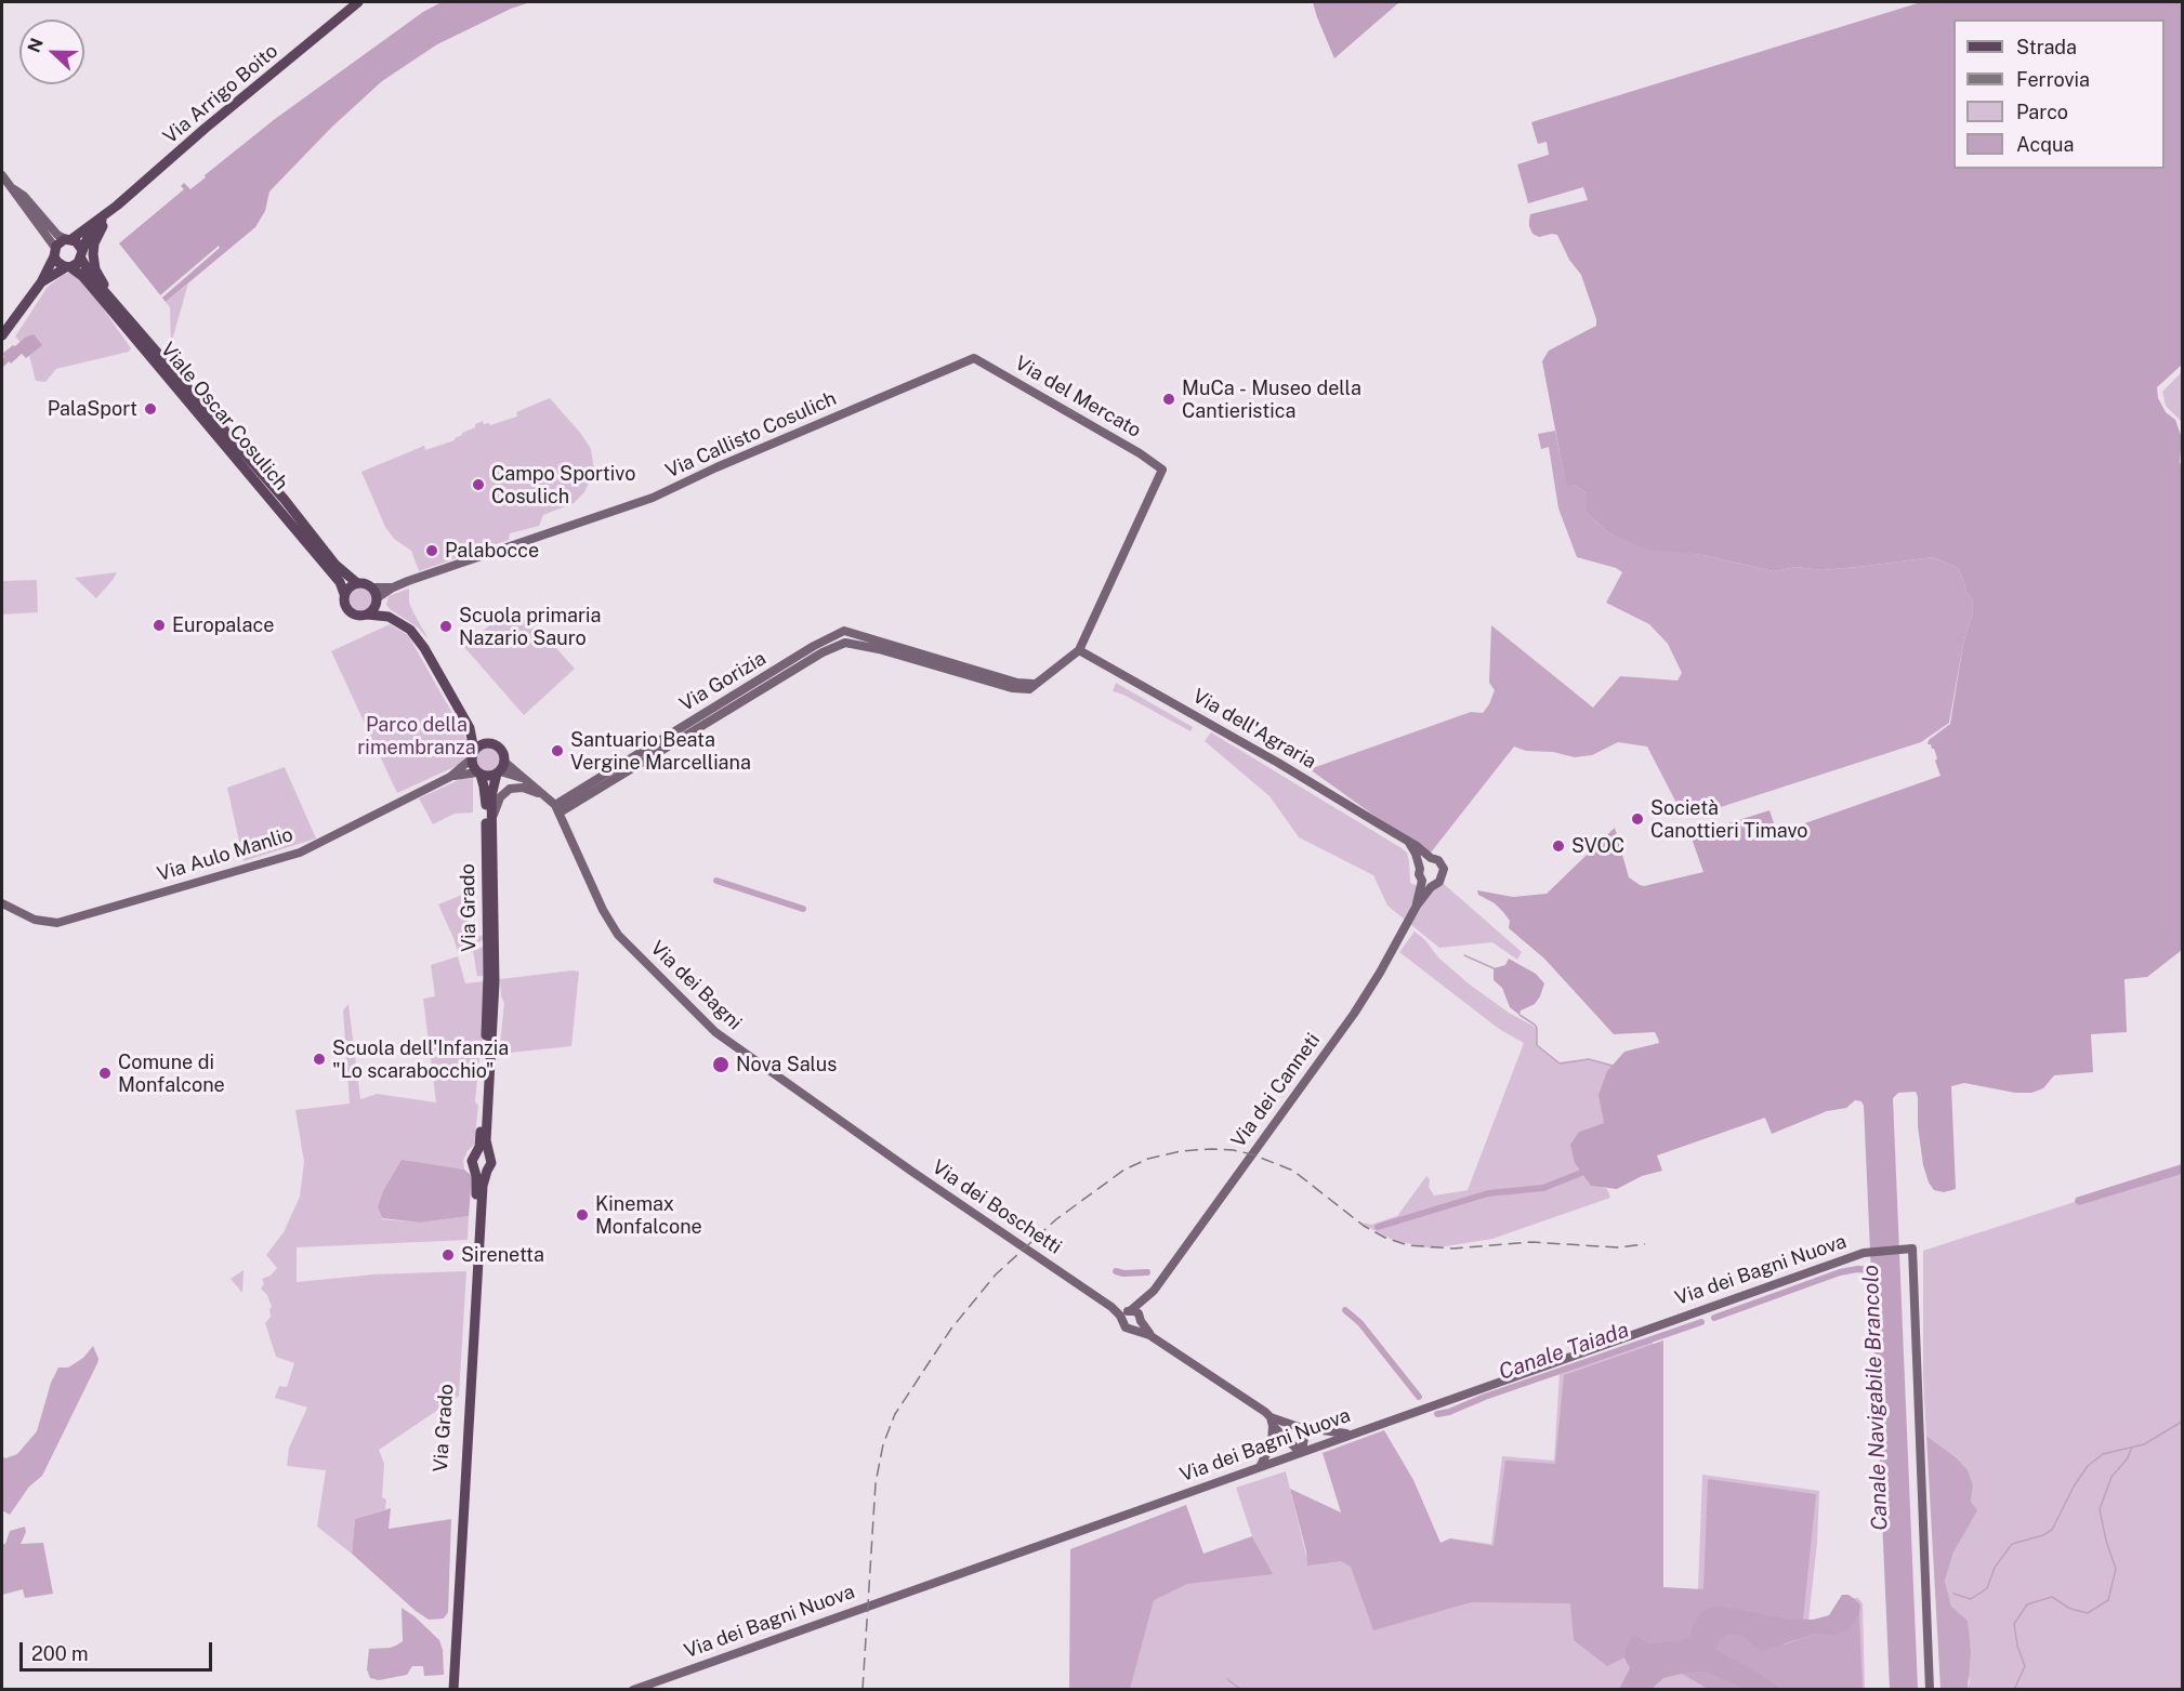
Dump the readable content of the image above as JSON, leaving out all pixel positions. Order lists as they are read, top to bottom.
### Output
{
  "streets": {
    "main road": [
      "Via Arrigo Boito",
      "Viale Oscar Cosulich",
      "Via Callisto Cosulich",
      "Via Grado"
    ],
    "street": [
      "Via del Mercato",
      "Via Gorizia",
      "Via dell'Agraria",
      "Via Aulo Manlio",
      "Via dei Bagni",
      "Via dei Canneti",
      "Via dei Boschetti",
      "Via dei Bagni Nuova"
    ]
  },
  "crossings": [
    ["Via Arrigo Boito", "Viale Oscar Cosulich"],
    ["Via del Mercato", "Via Callisto Cosulich"],
    ["Via del Mercato", "Via dell'Agraria"],
    ["Viale Oscar Cosulich", "Via Callisto Cosulich"],
    ["Via Gorizia", "Via dei Bagni"],
    ["Via dell'Agraria", "Via dei Canneti"],
    ["Via Aulo Manlio", "Via Grado"],
    ["Via dei Bagni", "Via dei Boschetti"],
    ["Via dei Canneti", "Via dei Boschetti"],
    ["Via dei Boschetti", "Via dei Bagni Nuova"]
  ],
  "water": ["Canale Taiada", "Canale Navigabile Brancolo"],
  "parks": ["Parco della rimembranza"],
  "places": [
    "MuCa - Museo della Cantieristica",
    "PalaSport",
    "Campo Sportivo Cosulich",
    "Palabocce",
    "Europalace",
    "Scuola primaria Nazario Sauro",
    "Santuario Beata Vergine Marcelliana",
    "Società Canottieri Timavo",
    "SVOC",
    "Scuola dell'Infanzia \"Lo scarabocchio\"",
    "Nova Salus",
    "Comune di Monfalcone",
    "Kinemax Monfalcone",
    "Sirenetta"
  ],
  "legend": [
    "Strada",
    "Ferrovia",
    "Parco",
    "Acqua"
  ],
  "scale_bar": "200 m",
  "north": "left"
}
